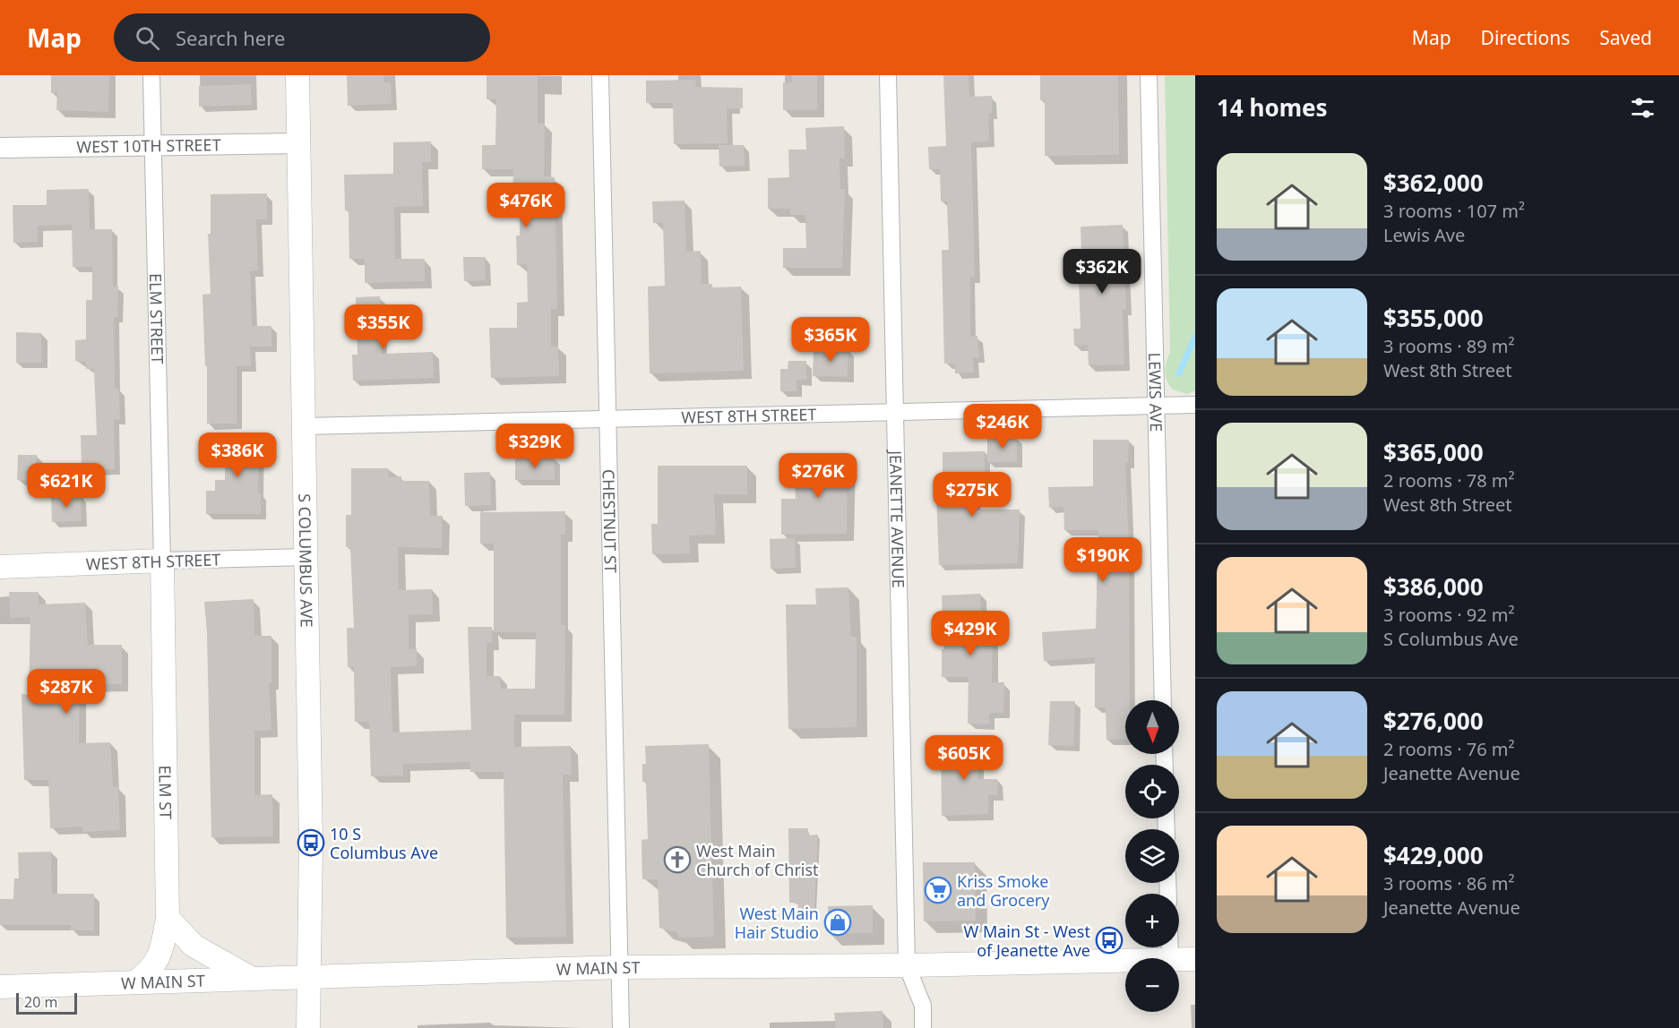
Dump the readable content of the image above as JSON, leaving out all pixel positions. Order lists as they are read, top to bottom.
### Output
{
  "streets": {
    "main road": [
      "WEST 8TH STREET",
      "S COLUMBUS AVE",
      "ELM ST",
      "W MAIN ST"
    ],
    "street": [
      "WEST 10TH STREET",
      "ELM STREET",
      "LEWIS AVE",
      "JEANETTE AVENUE",
      "CHESTNUT ST"
    ]
  },
  "crossings": [
    ["WEST 10TH STREET", "ELM STREET"],
    ["WEST 10TH STREET", "S COLUMBUS AVE"],
    ["ELM STREET", "WEST 8TH STREET"],
    ["ELM STREET", "ELM ST"],
    ["LEWIS AVE", "WEST 8TH STREET"],
    ["WEST 8TH STREET", "JEANETTE AVENUE"],
    ["WEST 8TH STREET", "CHESTNUT ST"],
    ["WEST 8TH STREET", "S COLUMBUS AVE"],
    ["WEST 8TH STREET", "ELM ST"],
    ["JEANETTE AVENUE", "W MAIN ST"],
    ["CHESTNUT ST", "W MAIN ST"],
    ["S COLUMBUS AVE", "W MAIN ST"],
    ["ELM ST", "W MAIN ST"]
  ],
  "places": {
    "bus stop": ["10 S Columbus Ave", "W Main St - West of Jeanette Ave"],
    "church": ["West Main Church of Christ"],
    "supermarket": ["Kriss Smoke and Grocery"],
    "shop": ["West Main Hair Studio"]
  },
  "scale_bar": "20 m",
  "north": "bottom",
  "page": {
    "header": "Map",
    "search": "Search here",
    "nav": ["Map", "Directions", "Saved"],
    "heading": "14 homes",
    "list": [
      {
        "name": "$362,000",
        "note": "3 rooms · 107 m² · Lewis Ave"
      },
      {
        "name": "$355,000",
        "note": "3 rooms · 89 m² · West 8th Street"
      },
      {
        "name": "$365,000",
        "note": "2 rooms · 78 m² · West 8th Street"
      },
      {
        "name": "$386,000",
        "note": "3 rooms · 92 m² · S Columbus Ave"
      },
      {
        "name": "$276,000",
        "note": "2 rooms · 76 m² · Jeanette Avenue"
      },
      {
        "name": "$429,000",
        "note": "3 rooms · 86 m² · Jeanette Avenue"
      }
    ],
    "price": [
      "$476K",
      "$362K",
      "$355K",
      "$365K",
      "$246K",
      "$329K",
      "$386K",
      "$276K",
      "$621K",
      "$275K",
      "$190K",
      "$429K",
      "$287K",
      "$605K"
    ],
    "map_buttons": ["+", "−"],
    "scale": "20 m"
  }
}
